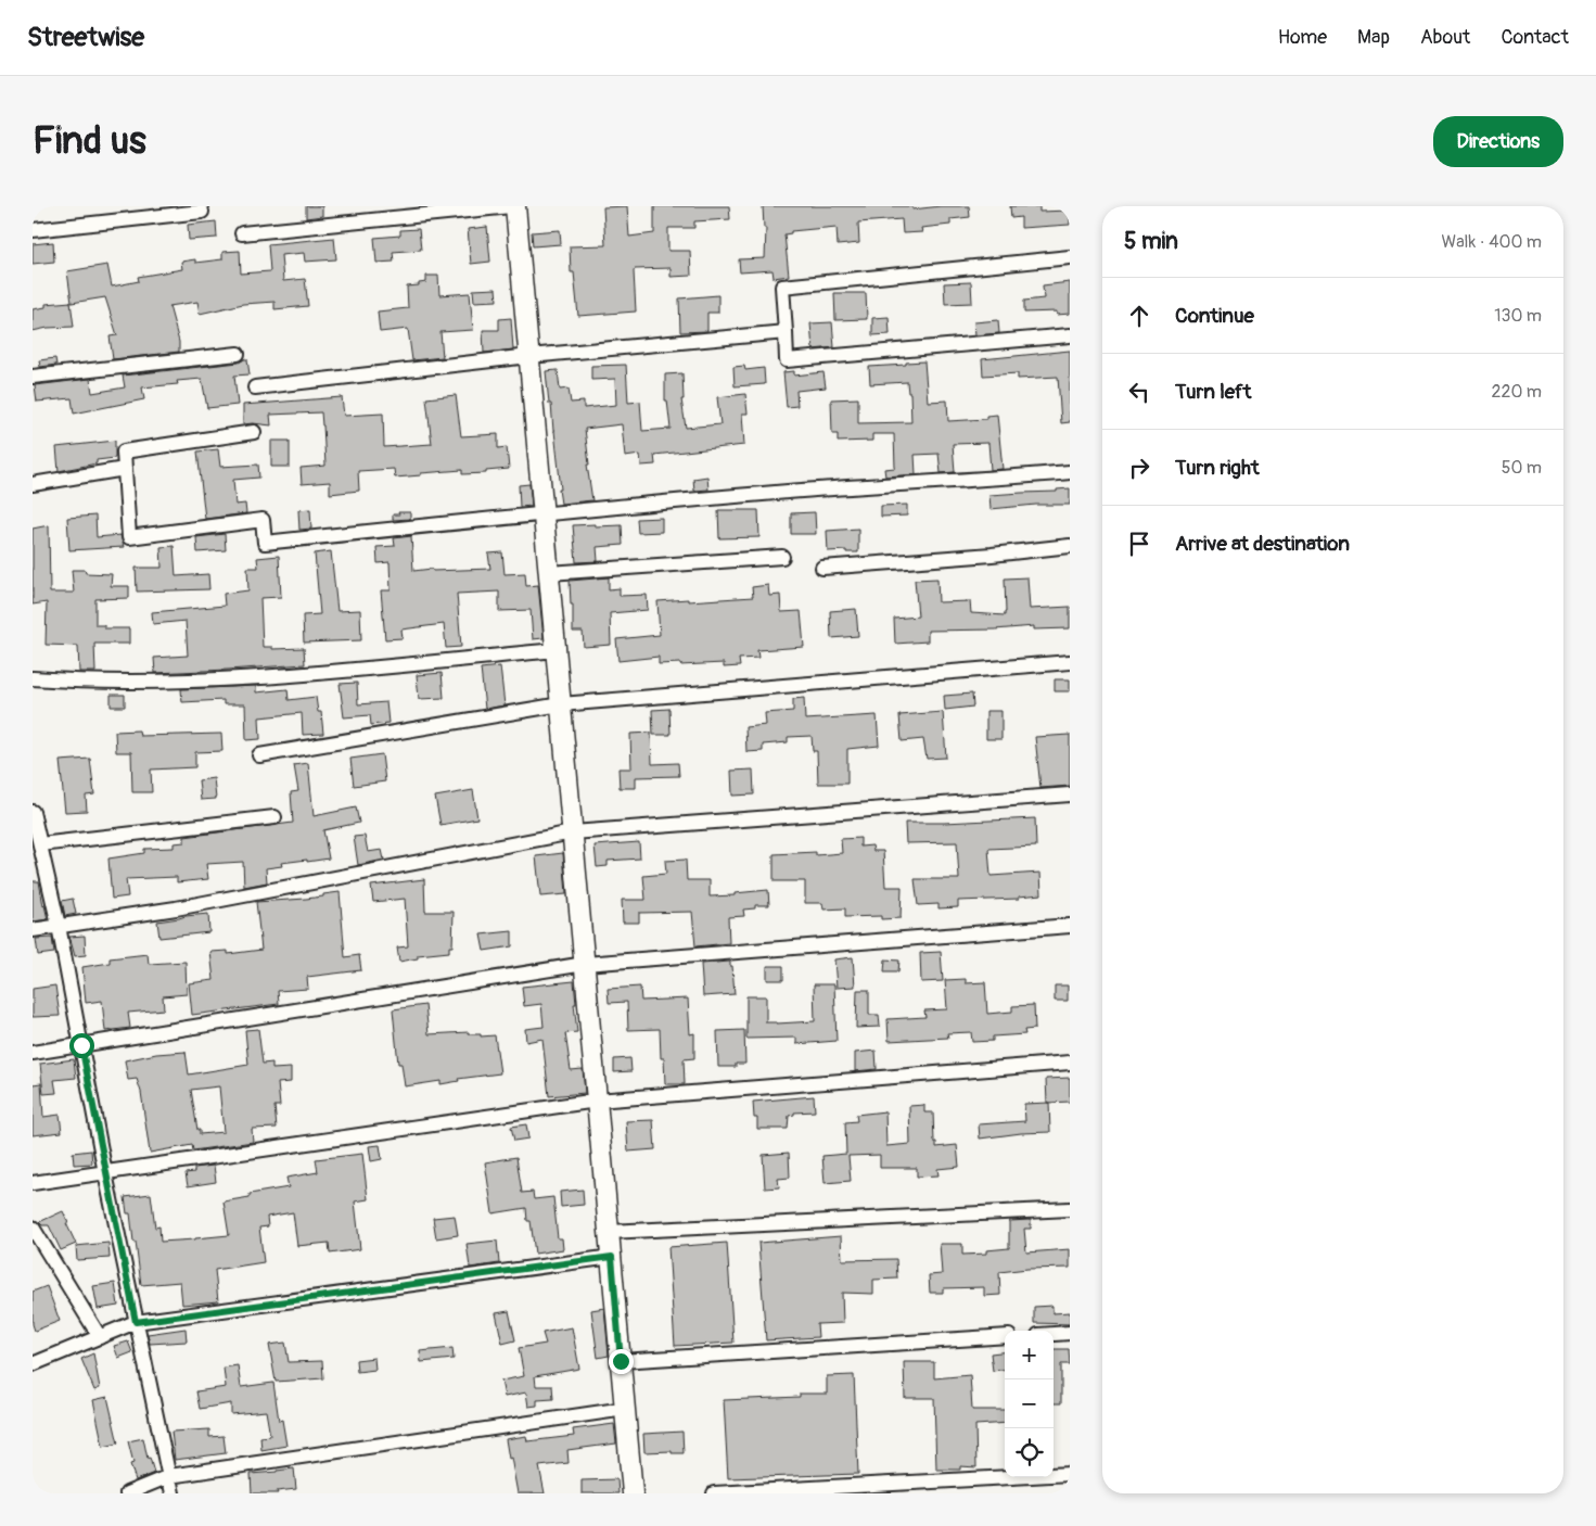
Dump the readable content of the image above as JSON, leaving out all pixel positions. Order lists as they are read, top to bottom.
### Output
{
  "page": {
    "header": "Streetwise",
    "nav": [
      "Home",
      "Map",
      "About",
      "Contact"
    ],
    "buttons": "Directions",
    "title": "Find us",
    "heading": ["5 min", "Walk · 400 m"],
    "list": [
      ["Continue", "130 m"],
      ["Turn left", "220 m"],
      ["Turn right", "50 m"],
      "Arrive at destination"
    ],
    "map_buttons": ["+", "−"]
  }
}
